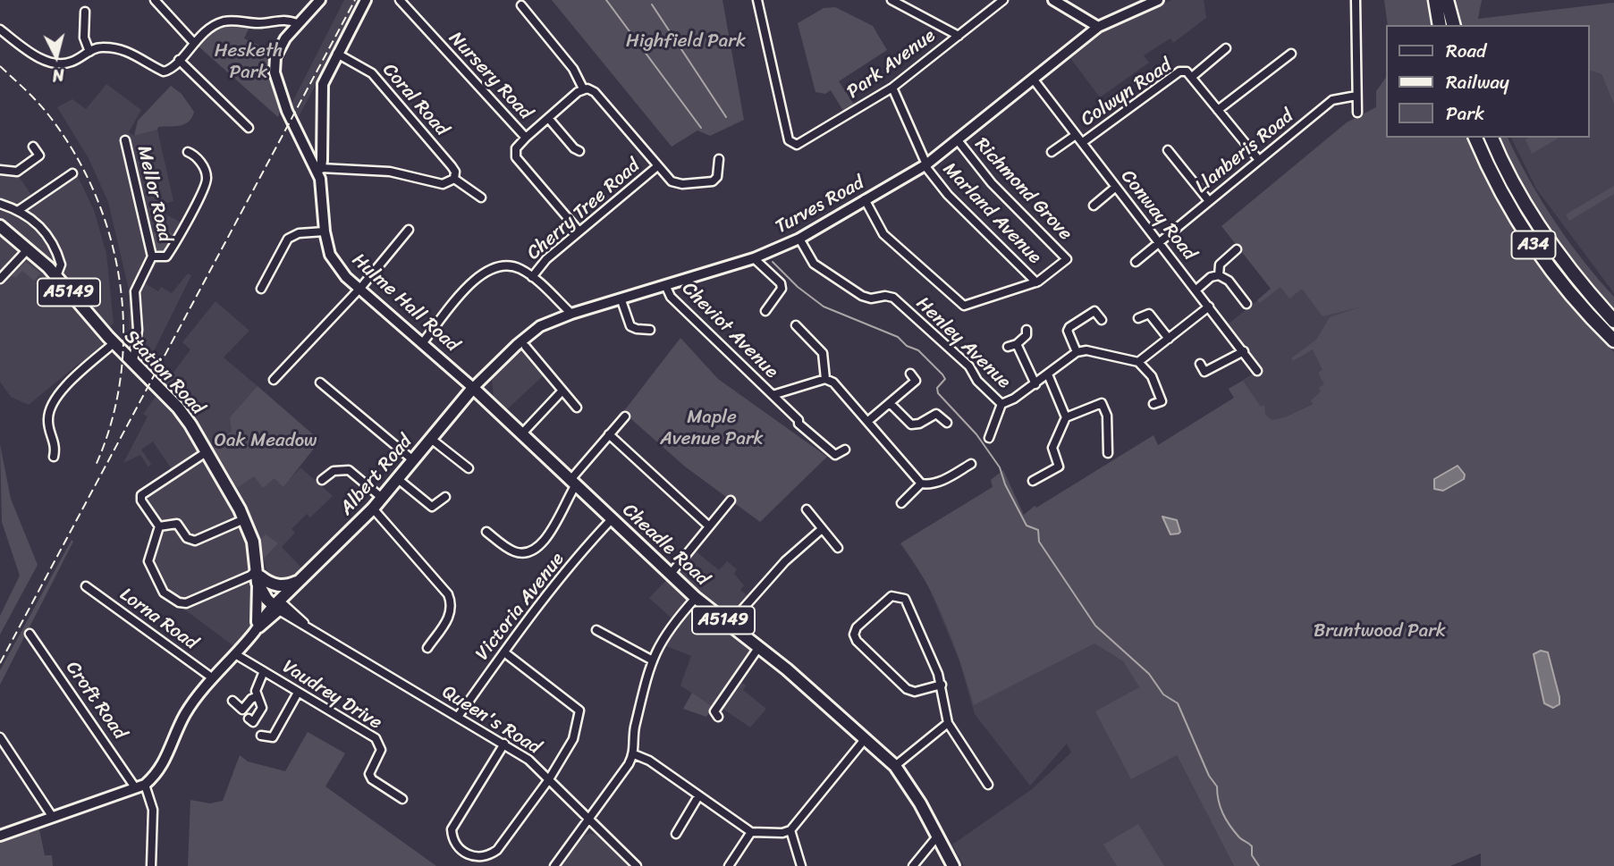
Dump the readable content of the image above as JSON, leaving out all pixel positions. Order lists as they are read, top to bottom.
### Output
{
  "streets": {
    "highway": ["A34"],
    "main road": [
      "A5149",
      "Station Road",
      "Albert Road",
      "Cheadle Road"
    ],
    "street": [
      "Park Avenue",
      "Nursery Road",
      "Colwyn Road",
      "Coral Road",
      "Llanberis Road",
      "Richmond Grove",
      "Mellor Road",
      "Turves Road",
      "Cherry Tree Road",
      "Marland Avenue",
      "Conway Road",
      "Hulme Hall Road",
      "Cheviot Avenue",
      "Henley Avenue",
      "Victoria Avenue",
      "Lorna Road",
      "Vaudrey Drive",
      "Croft Road",
      "Queen's Road"
    ]
  },
  "crossings": [
    ["Park Avenue", "Marland Avenue"],
    ["Colwyn Road", "Llanberis Road"],
    ["Colwyn Road", "Conway Road"],
    ["Llanberis Road", "Conway Road"],
    ["Richmond Grove", "Turves Road"],
    ["Richmond Grove", "Marland Avenue"],
    ["Mellor Road", "Station Road"],
    ["Turves Road", "Marland Avenue"],
    ["Turves Road", "Conway Road"],
    ["Turves Road", "Hulme Hall Road"],
    ["Turves Road", "Cheviot Avenue"],
    ["Turves Road", "Henley Avenue"],
    ["Turves Road", "Albert Road"],
    ["Turves Road", "Cheadle Road"],
    ["A5149", "Station Road"],
    ["A5149", "Albert Road"],
    ["Hulme Hall Road", "Albert Road"],
    ["Hulme Hall Road", "Cheadle Road"],
    ["Station Road", "Albert Road"],
    ["Station Road", "Queen's Road"],
    ["Albert Road", "Cheadle Road"],
    ["Albert Road", "Lorna Road"],
    ["Albert Road", "Vaudrey Drive"],
    ["Albert Road", "Croft Road"],
    ["Albert Road", "Queen's Road"],
    ["Cheadle Road", "Victoria Avenue"],
    ["Victoria Avenue", "Queen's Road"]
  ],
  "parks": [
    "Highfield Park",
    "Hesketh Park",
    "Maple Avenue Park",
    "Oak Meadow",
    "Bruntwood Park"
  ],
  "legend": ["Road", "Railway", "Park"],
  "north": "bottom"
}
